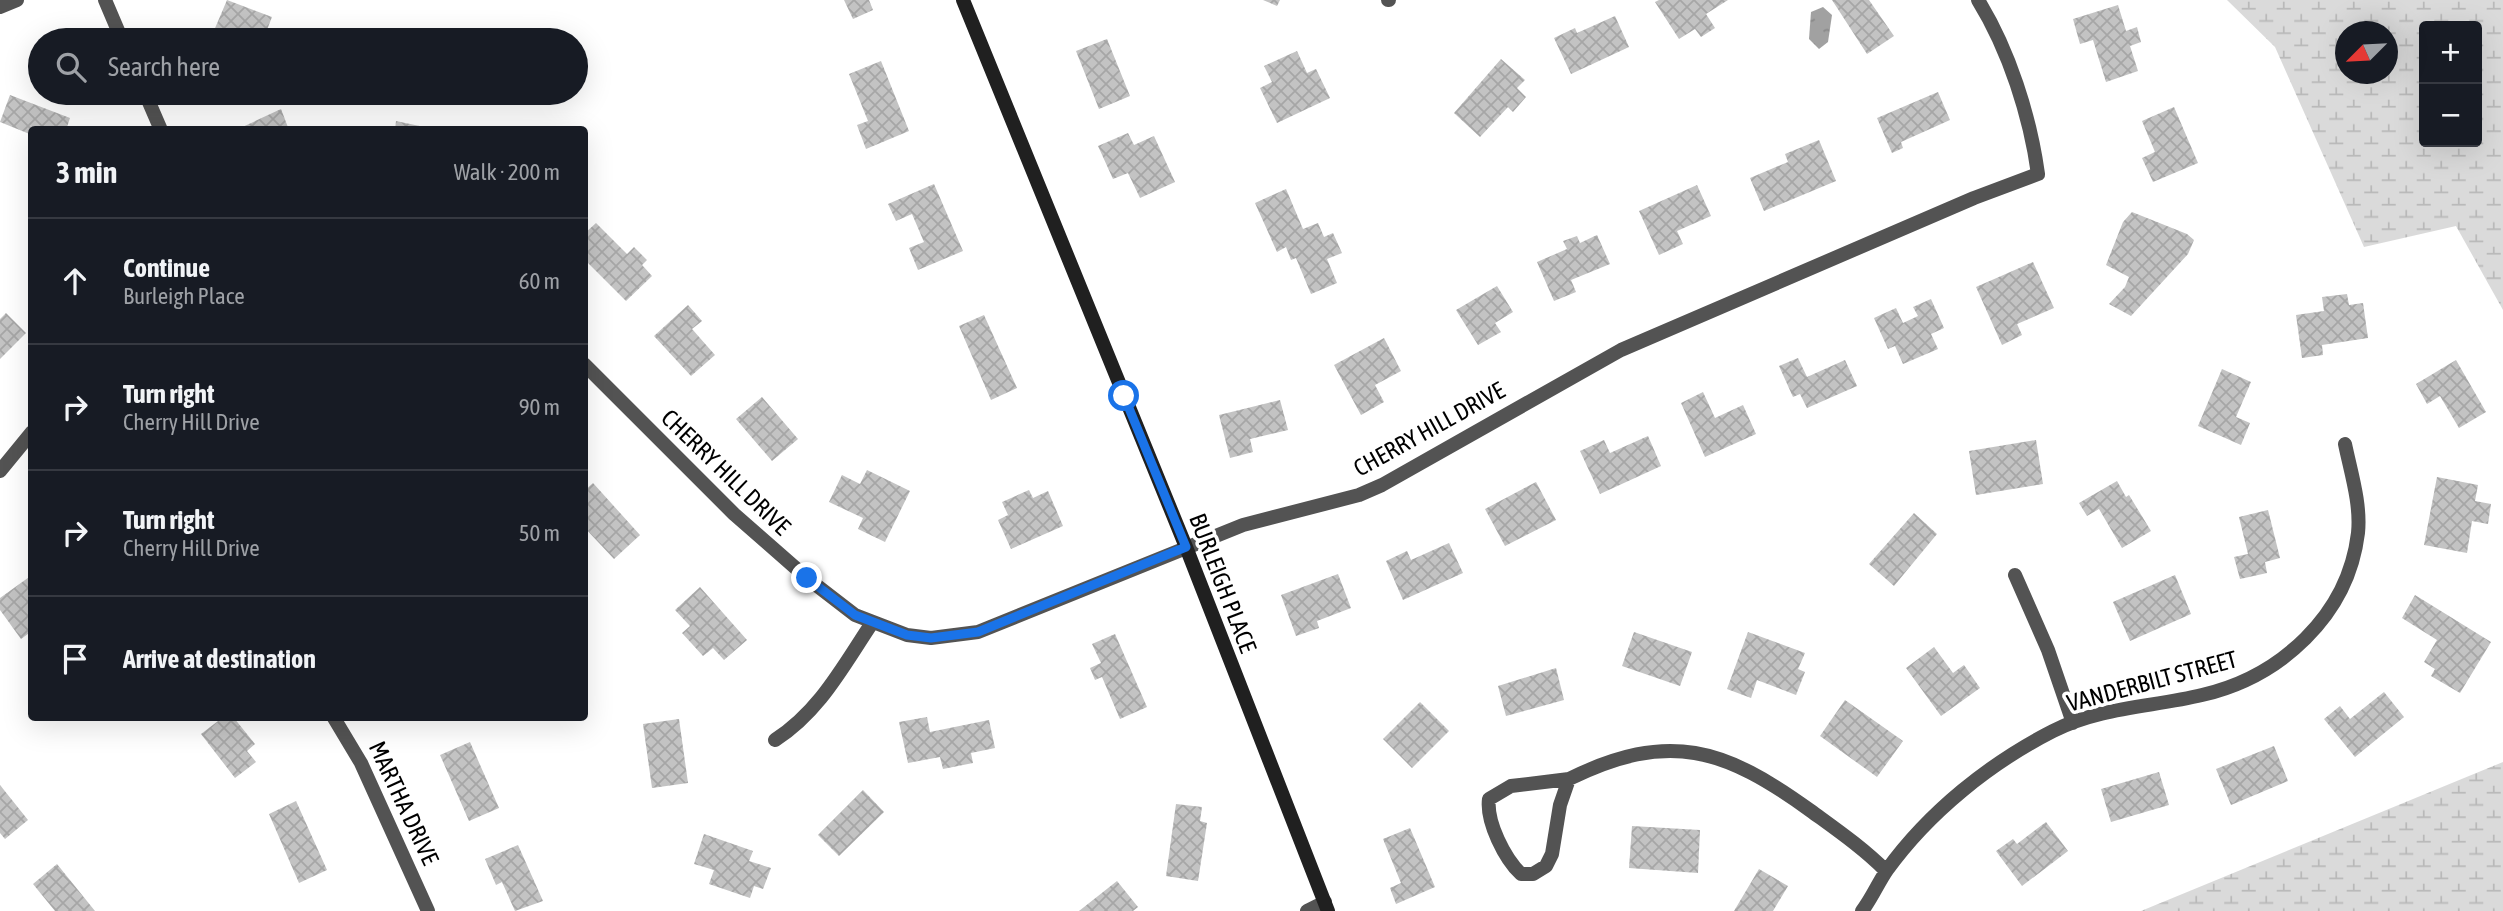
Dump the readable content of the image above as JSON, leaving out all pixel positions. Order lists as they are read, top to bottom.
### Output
{
  "streets": {
    "street": [
      "CHERRY HILL DRIVE",
      "BURLEIGH PLACE",
      "VANDERBILT STREET",
      "MARTHA DRIVE"
    ]
  },
  "crossings": [
    ["CHERRY HILL DRIVE", "BURLEIGH PLACE"]
  ],
  "north": "bottom left",
  "page": {
    "map_buttons": ["+", "−"],
    "search": "Search here",
    "heading": ["3 min", "Walk · 200 m"],
    "list": [
      ["Continue", "Burleigh Place", "60 m"],
      ["Turn right", "Cherry Hill Drive", "90 m"],
      ["Turn right", "Cherry Hill Drive", "50 m"],
      "Arrive at destination"
    ]
  }
}
